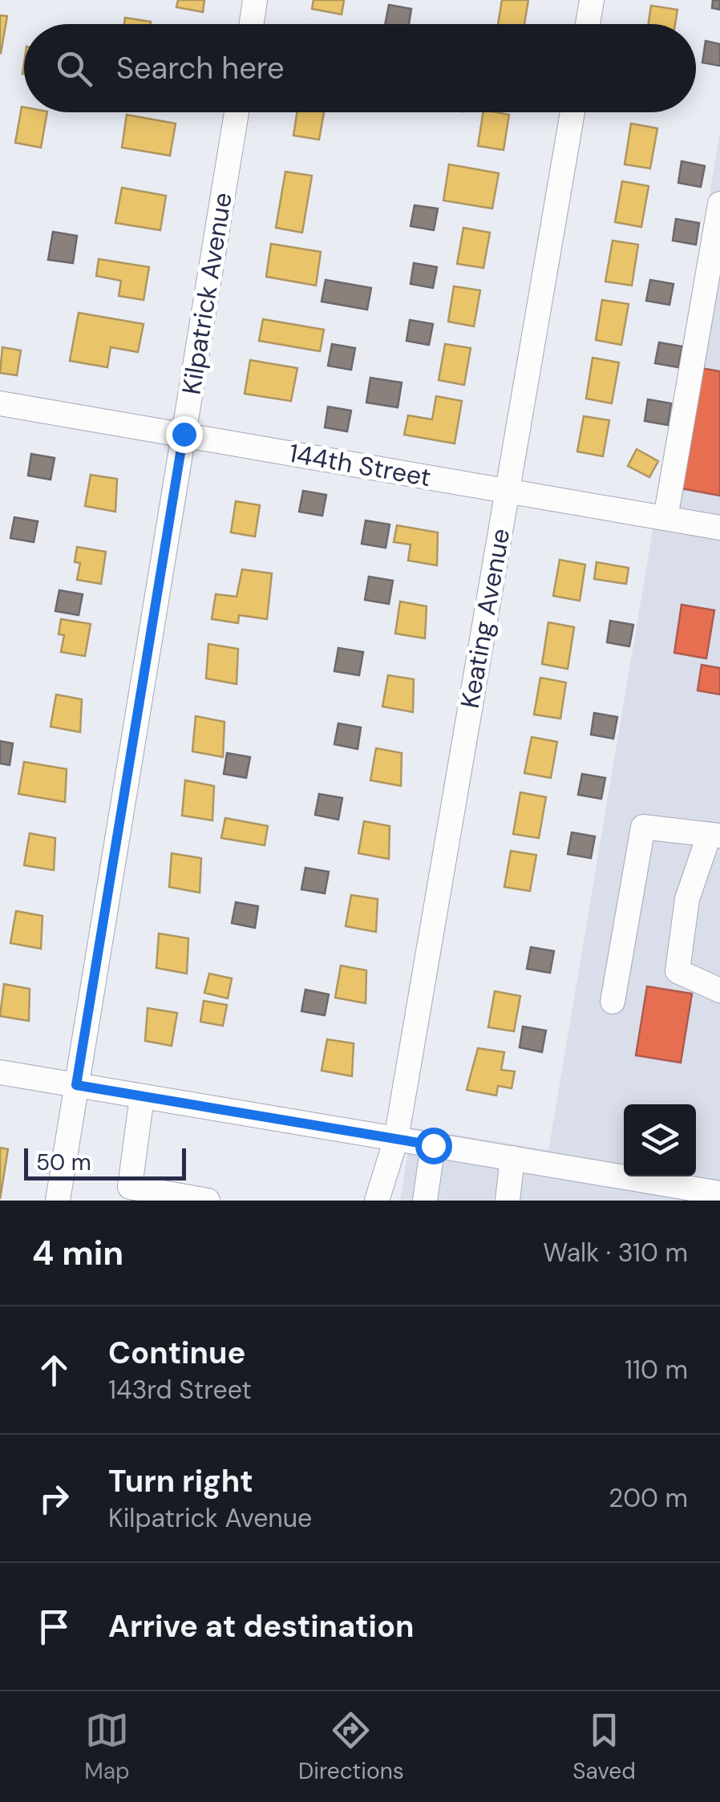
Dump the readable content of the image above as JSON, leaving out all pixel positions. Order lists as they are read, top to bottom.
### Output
{
  "streets": {
    "street": ["Kilpatrick Avenue", "144th Street", "Keating Avenue"]
  },
  "crossings": [
    ["Kilpatrick Avenue", "144th Street"],
    ["144th Street", "Keating Avenue"]
  ],
  "scale_bar": "50 m",
  "page": {
    "search": "Search here",
    "scale": "50 m",
    "heading": ["4 min", "Walk · 310 m"],
    "list": [
      ["Continue", "143rd Street", "110 m"],
      ["Turn right", "Kilpatrick Avenue", "200 m"],
      "Arrive at destination"
    ],
    "nav": ["Map", "Directions", "Saved"]
  }
}
